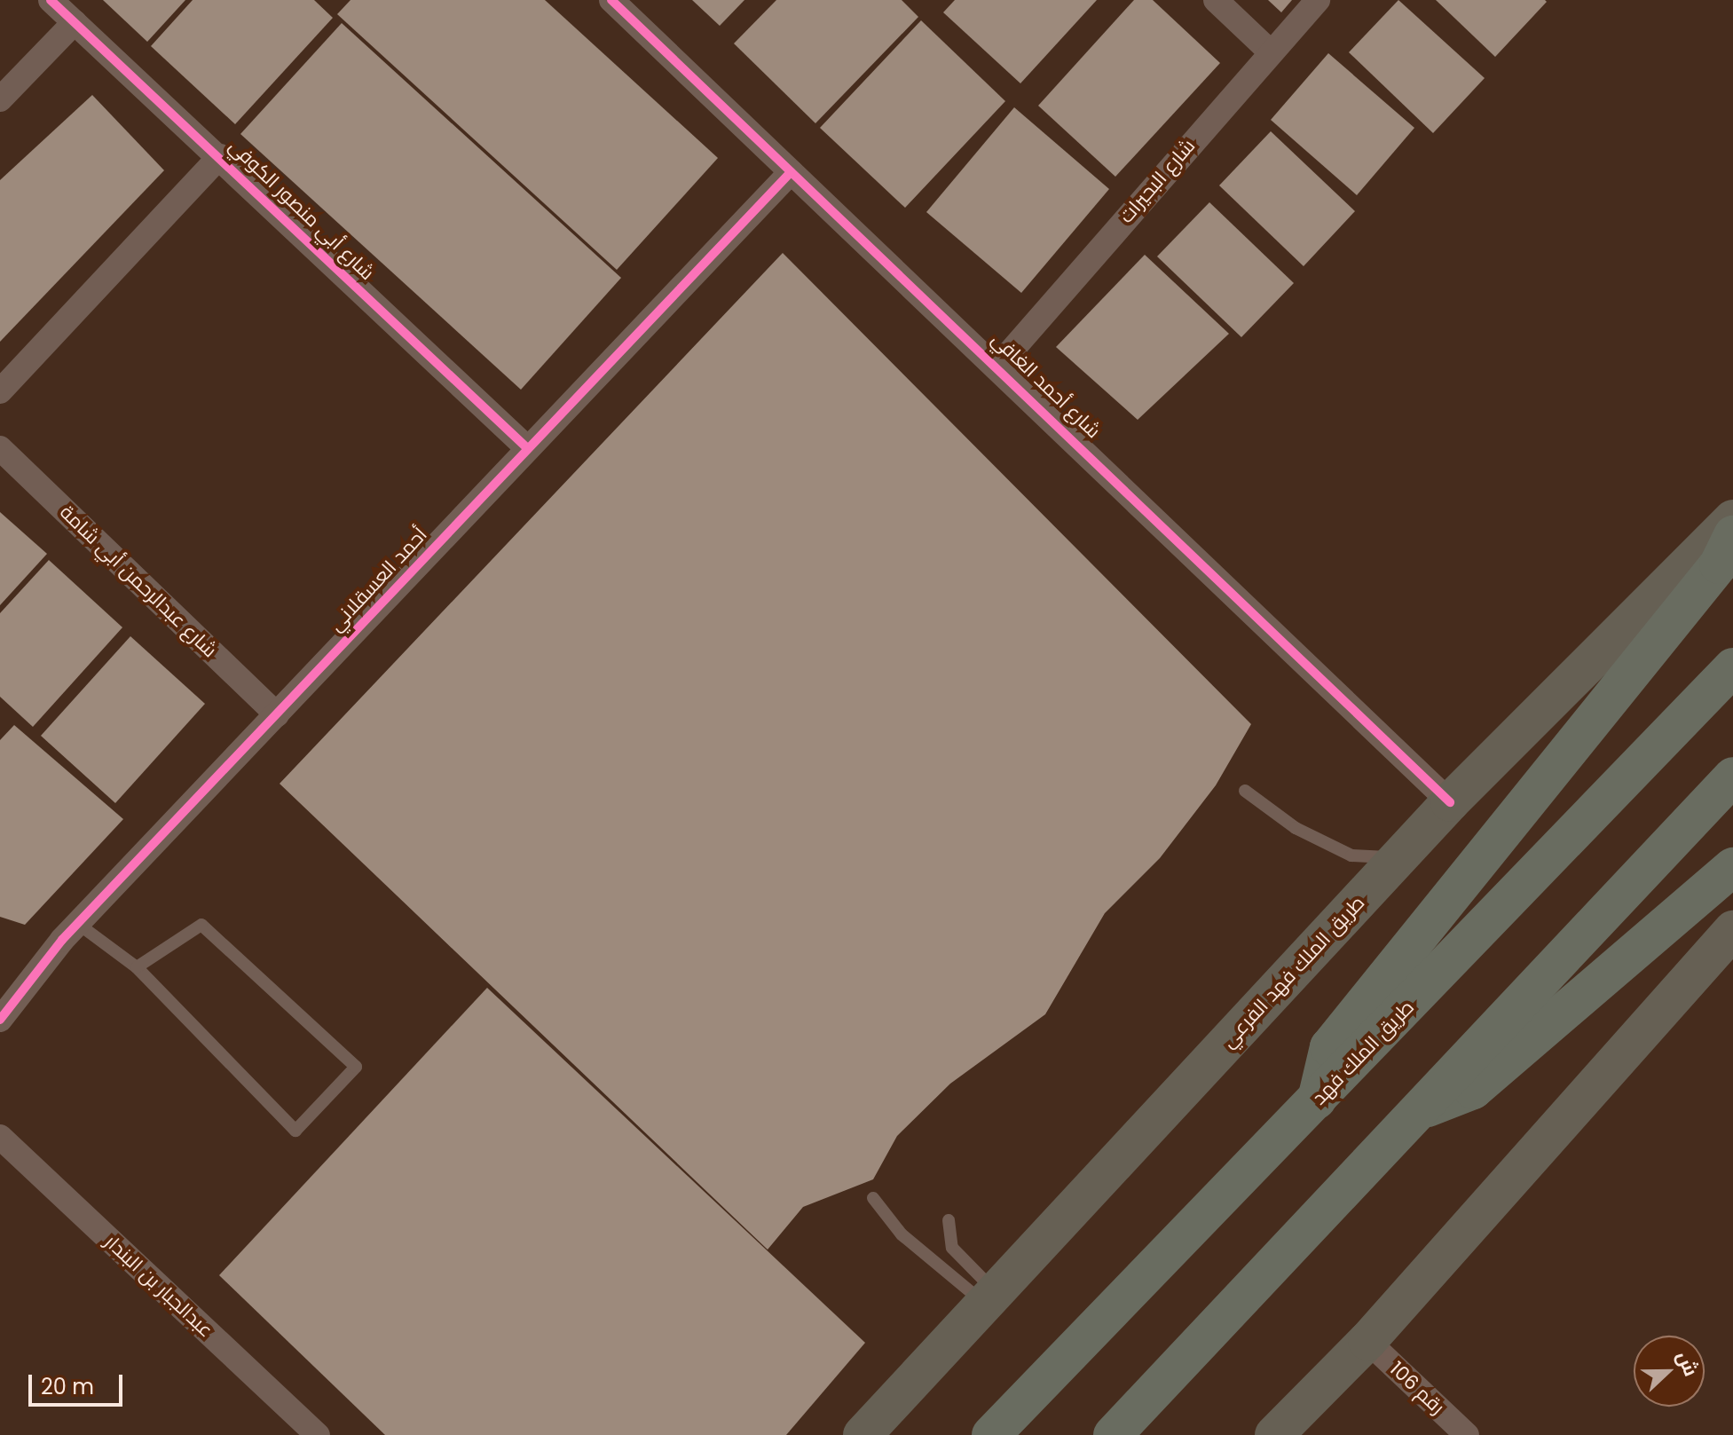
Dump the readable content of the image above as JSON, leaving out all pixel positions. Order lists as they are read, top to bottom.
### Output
{
  "streets": {
    "highway": ["طريق الملك فهد"],
    "main road": ["طريق الملك فهد الفرعي"],
    "street": [
      "شارع البحيرات",
      "شارع أبي منصور الكوفي",
      "شارع أحمد الغافي",
      "أحمد العسقلاني",
      "شارع عبدالرحمن أبي شامة",
      "عبدالجبار بن البندار",
      "رقم 106"
    ]
  },
  "crossings": [
    ["شارع البحيرات", "شارع أحمد الغافي"],
    ["شارع أبي منصور الكوفي", "أحمد العسقلاني"],
    ["شارع أحمد الغافي", "أحمد العسقلاني"],
    ["شارع أحمد الغافي", "طريق الملك فهد الفرعي"],
    ["أحمد العسقلاني", "شارع عبدالرحمن أبي شامة"]
  ],
  "scale_bar": "20 m",
  "north": "right"
}
